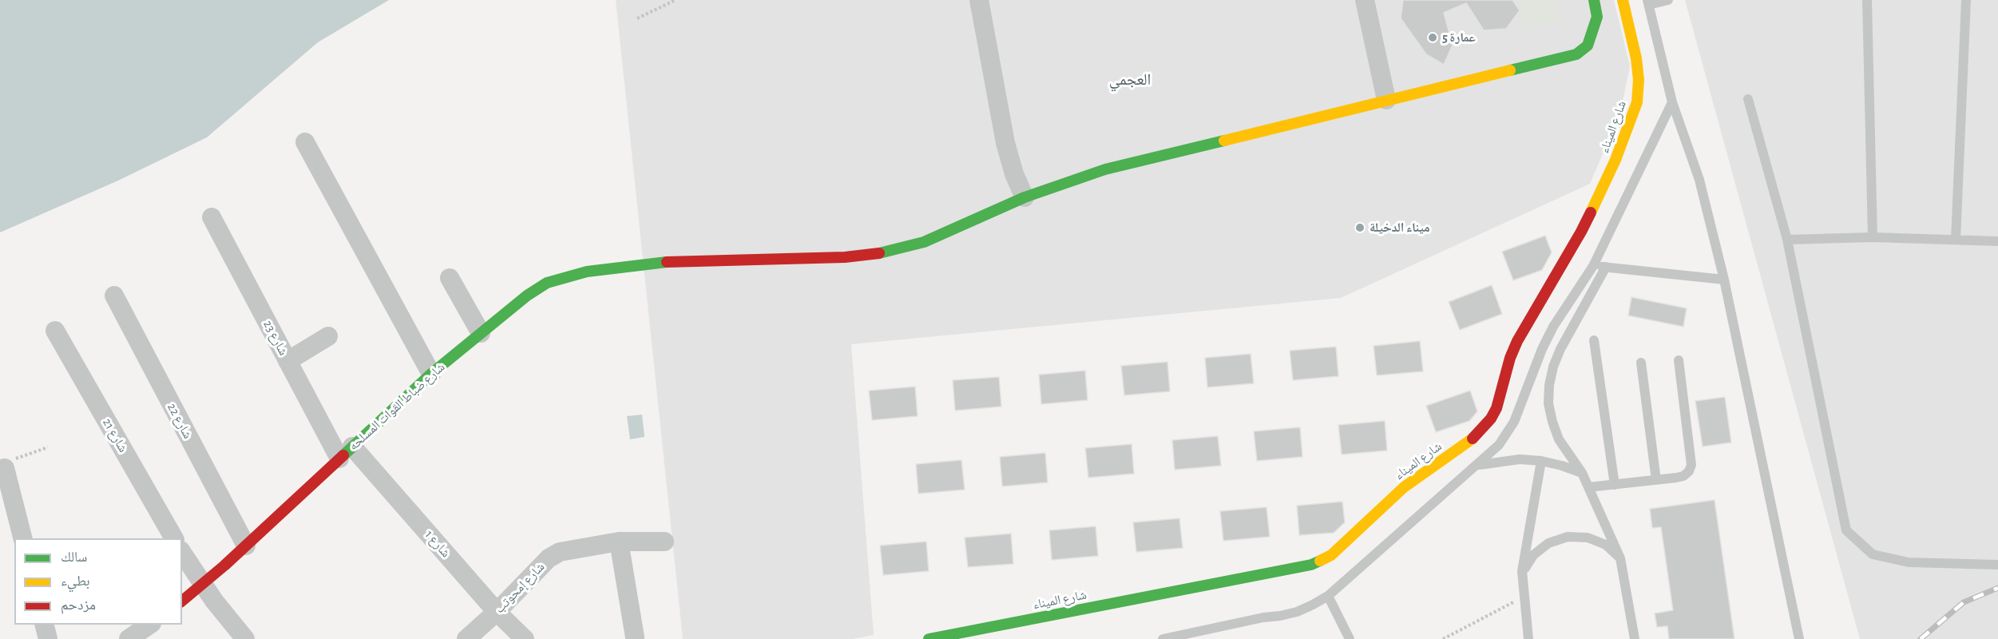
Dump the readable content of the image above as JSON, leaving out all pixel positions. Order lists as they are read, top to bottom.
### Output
{
  "streets": {
    "street": [
      "شارع الميناء",
      "شارع 23",
      "شارع ضباط القوات المسلحه",
      "شارع 22",
      "شارع 21",
      "شارع 1",
      "شارع إمحوتب"
    ]
  },
  "crossings": [
    ["شارع 23", "شارع ضباط القوات المسلحه"],
    ["شارع 23", "شارع 1"],
    ["شارع ضباط القوات المسلحه", "شارع 22"],
    ["شارع ضباط القوات المسلحه", "شارع 1"],
    ["شارع 1", "شارع إمحوتب"]
  ],
  "districts": ["العجمي"],
  "places": ["عمارة 5", "ميناء الدخيلة"],
  "legend": ["سالك", "بطيء", "مزدحم"]
}
